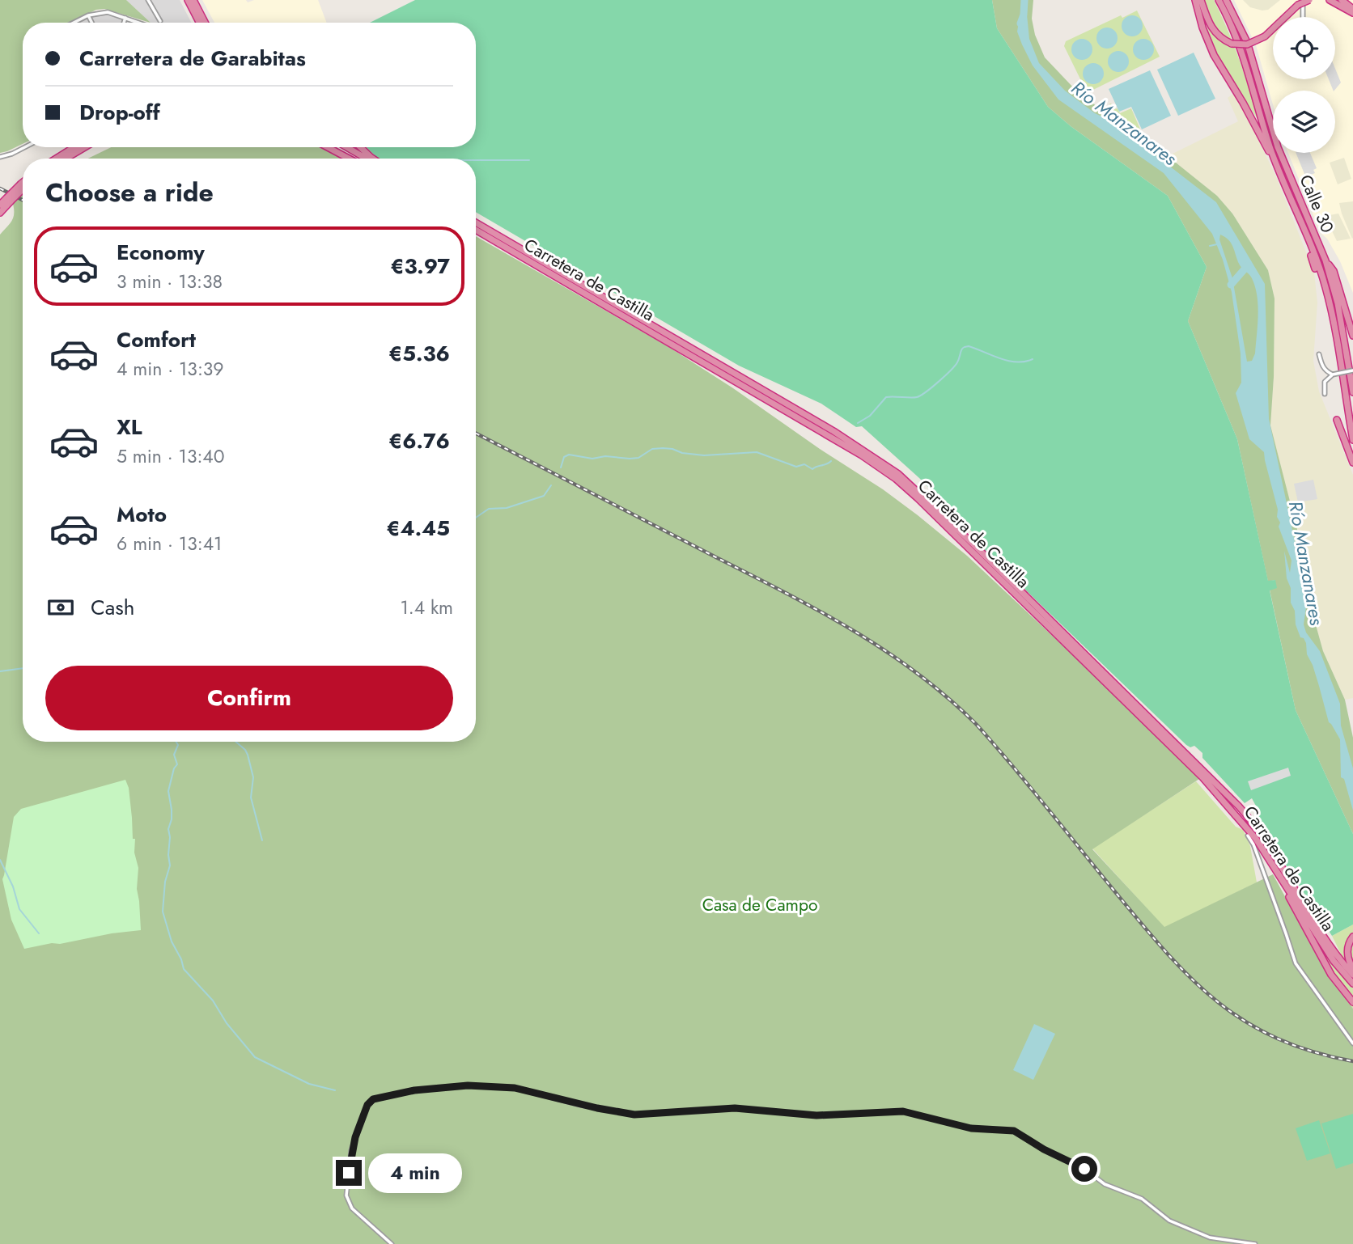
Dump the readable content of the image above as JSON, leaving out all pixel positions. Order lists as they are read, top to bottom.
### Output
{
  "streets": {
    "highway": ["Calle 30", "Carretera de Castilla"]
  },
  "water": ["Río Manzanares"],
  "parks": ["Casa de Campo"],
  "page": {
    "banner": ["Carretera de Garabitas", "Drop-off"],
    "heading": "Choose a ride",
    "list": [
      {
        "name": "Economy",
        "note": "3 min · 13:38",
        "value": "€3.97"
      },
      {
        "name": "Comfort",
        "note": "4 min · 13:39",
        "value": "€5.36"
      },
      {
        "name": "XL",
        "note": "5 min · 13:40",
        "value": "€6.76"
      },
      {
        "name": "Moto",
        "note": "6 min · 13:41",
        "value": "€4.45"
      }
    ],
    "pay": ["Cash", "1.4 km"],
    "buttons": "Confirm",
    "bubble": "4 min"
  }
}
